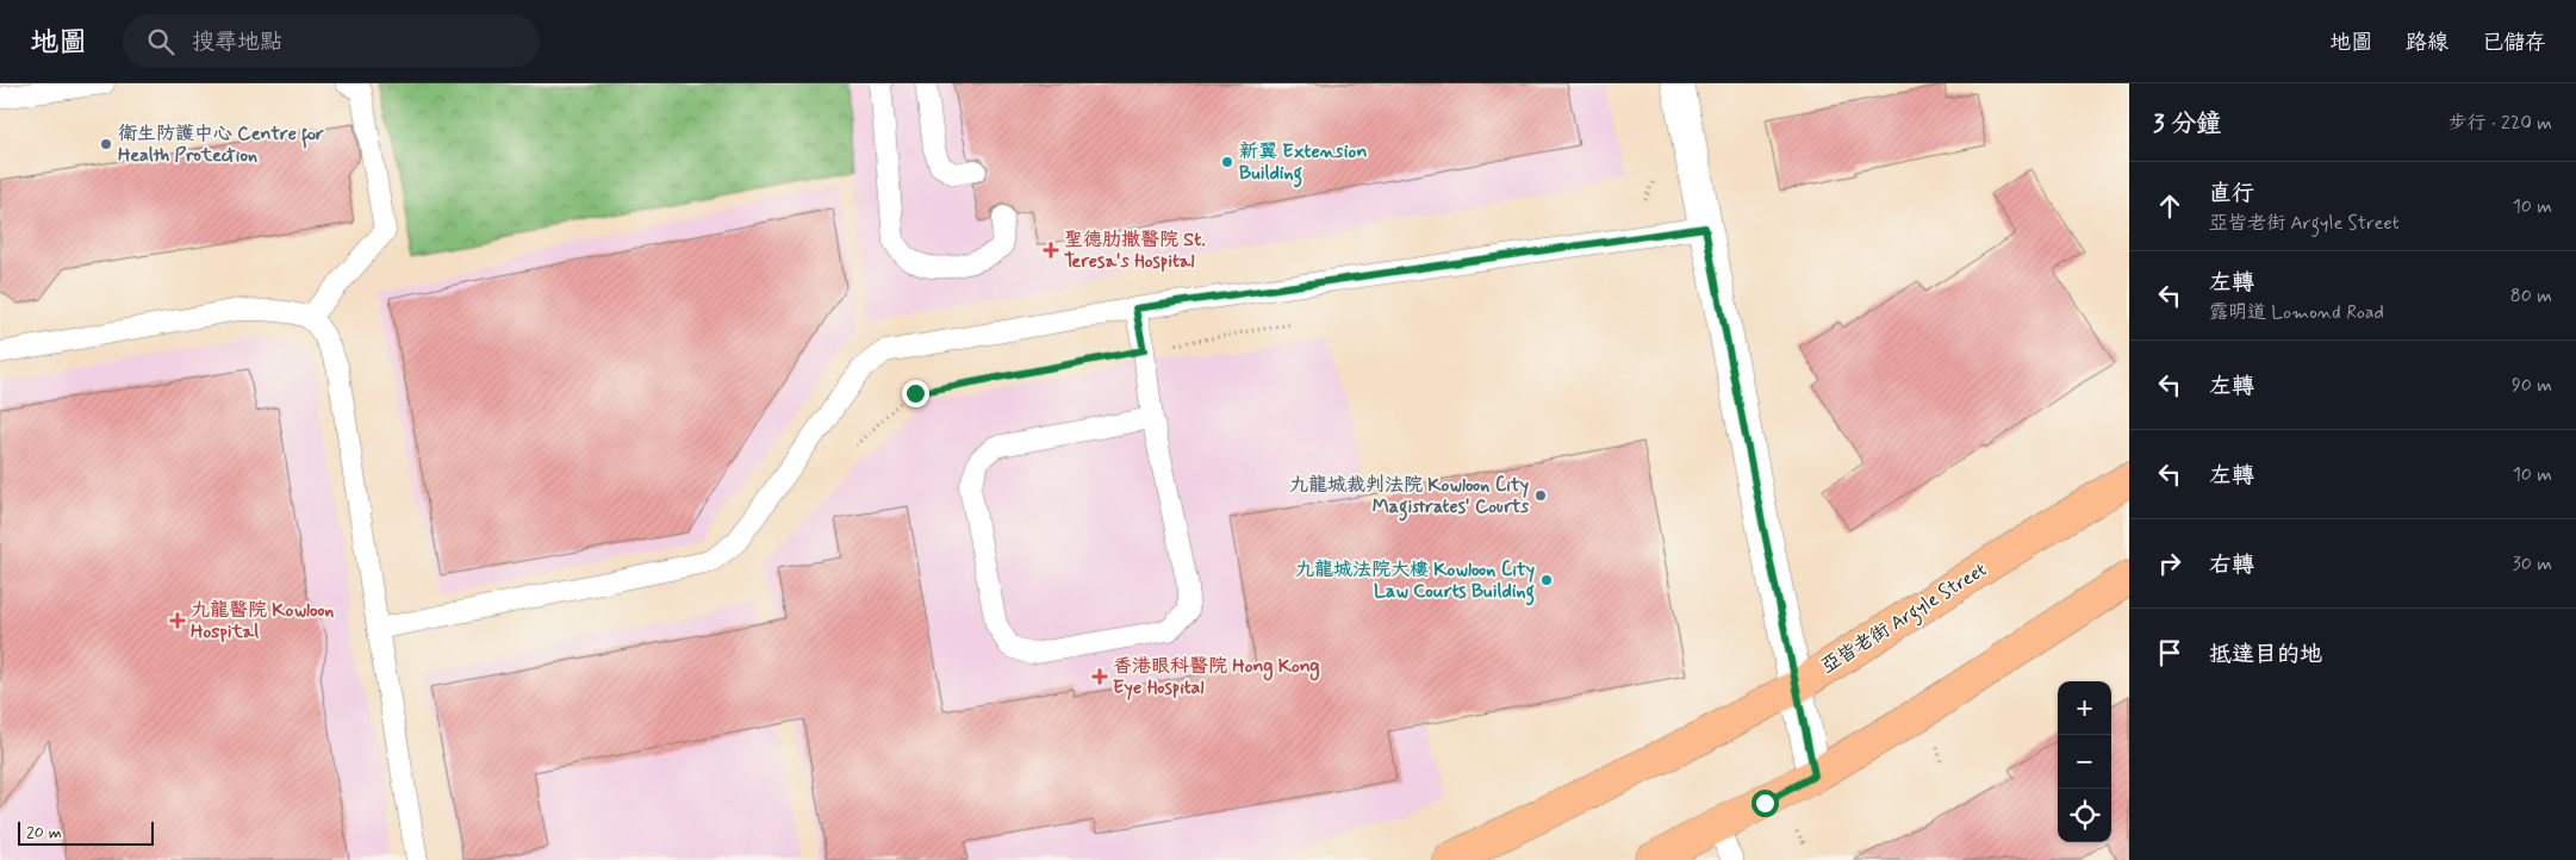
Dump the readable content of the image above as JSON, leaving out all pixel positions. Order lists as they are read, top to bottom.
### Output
{
  "streets": {
    "main road": ["亞皆老街 Argyle Street"]
  },
  "places": {
    "other": [
      "衛生防護中心 Centre for Health Protection",
      "新翼 Extension Building",
      "九龍城裁判法院 Kowloon City Magistrates' Courts",
      "九龍城法院大樓 Kowloon City Law Courts Building"
    ],
    "health": ["聖德肋撒醫院 St. Teresa's Hospital", "九龍醫院 Kowloon Hospital", "香港眼科醫院 Hong Kong Eye Hospital"]
  },
  "scale_bar": "20 m",
  "page": {
    "header": "地圖",
    "search": "搜尋地點",
    "nav": ["地圖", "路線", "已儲存"],
    "heading": ["3 分鐘", "步行 · 220 m"],
    "list": [
      ["直行", "亞皆老街 Argyle Street", "10 m"],
      ["左轉", "露明道 Lomond Road", "80 m"],
      ["左轉", "90 m"],
      ["左轉", "10 m"],
      ["右轉", "30 m"],
      "抵達目的地"
    ],
    "map_buttons": ["+", "−"],
    "scale": "20 m"
  }
}
